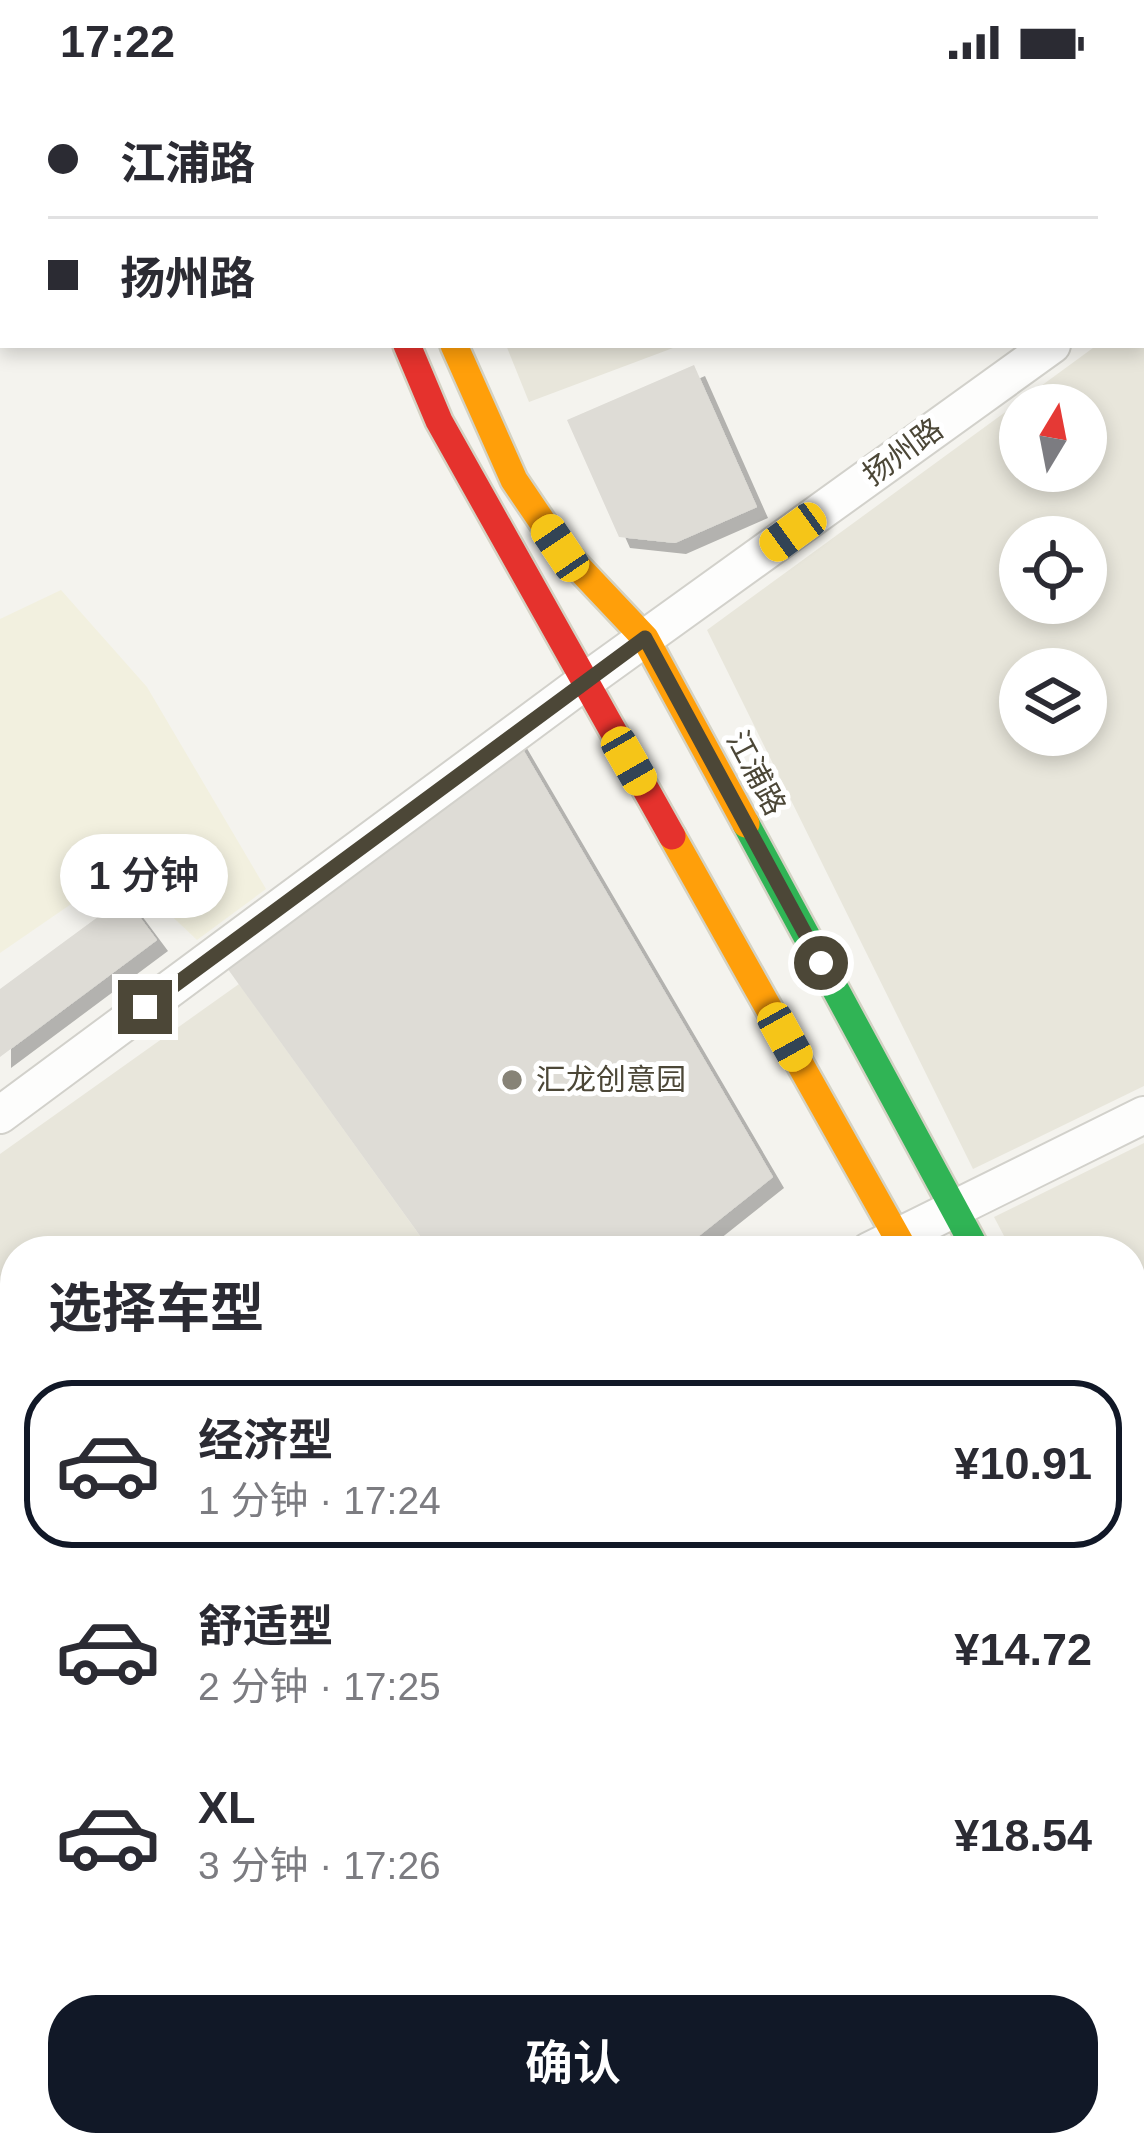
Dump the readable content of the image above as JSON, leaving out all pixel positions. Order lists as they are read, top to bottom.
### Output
{
  "streets": {
    "main road": ["江浦路"],
    "street": ["扬州路"]
  },
  "crossings": [
    ["扬州路", "江浦路"]
  ],
  "places": ["汇龙创意园"],
  "north": "top",
  "page": {
    "status": "17:22",
    "banner": ["江浦路", "扬州路"],
    "bubble": "1 分钟",
    "heading": "选择车型",
    "list": [
      {
        "name": "经济型",
        "note": "1 分钟 · 17:24",
        "value": "¥10.91"
      },
      {
        "name": "舒适型",
        "note": "2 分钟 · 17:25",
        "value": "¥14.72"
      },
      {
        "name": "XL",
        "note": "3 分钟 · 17:26",
        "value": "¥18.54"
      }
    ],
    "buttons": "确认"
  }
}
